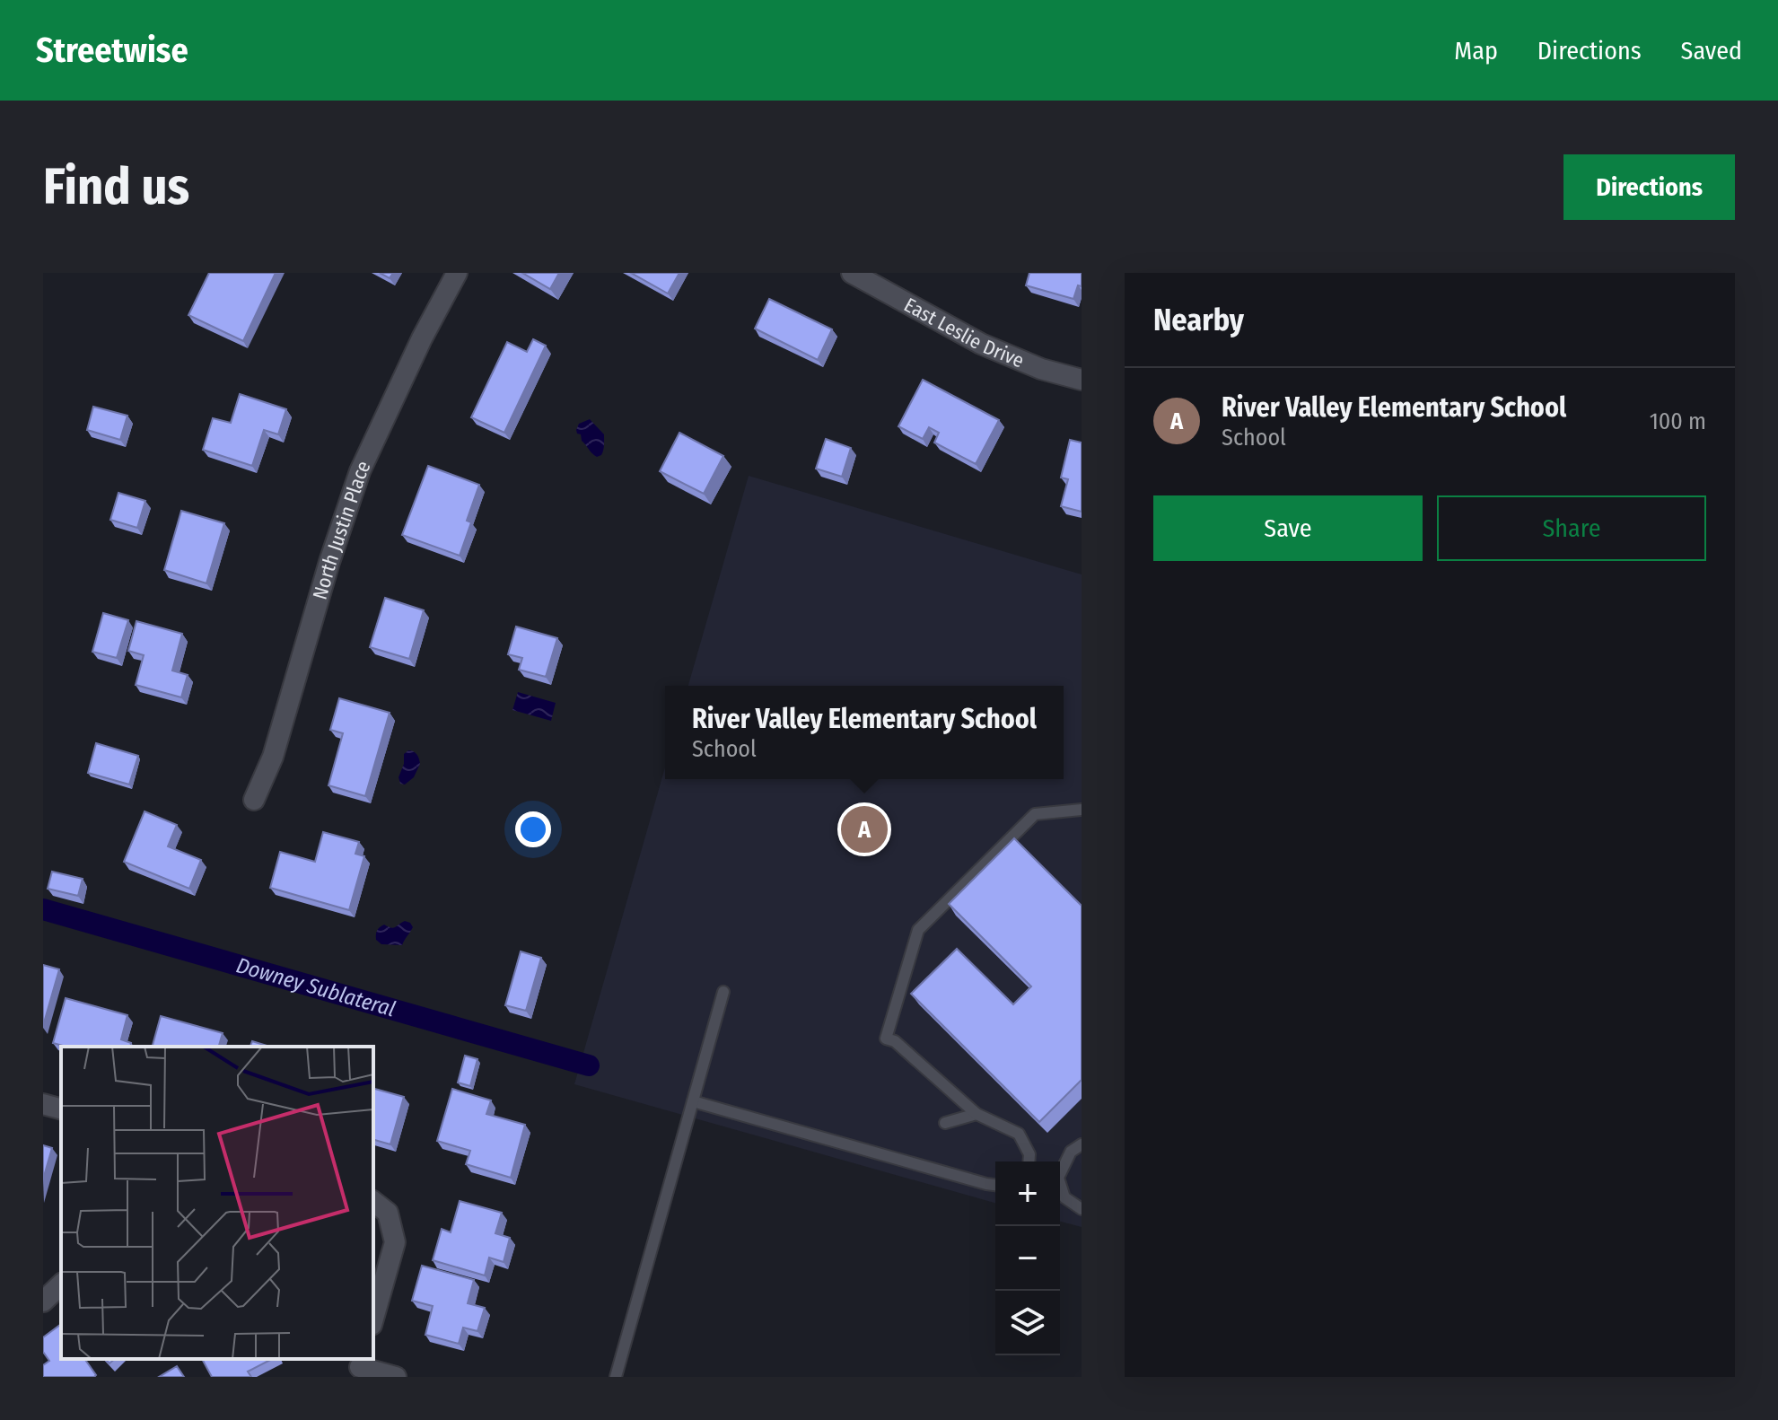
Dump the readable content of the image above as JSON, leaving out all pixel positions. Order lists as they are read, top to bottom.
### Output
{
  "streets": {
    "street": ["East Leslie Drive", "North Justin Place"]
  },
  "water": ["Downey Sublateral"],
  "page": {
    "header": "Streetwise",
    "nav": ["Map", "Directions", "Saved"],
    "buttons": [
      "Directions",
      ["Save", "Share"]
    ],
    "title": "Find us",
    "heading": "Nearby",
    "list": [
      {
        "mark": "A",
        "name": "River Valley Elementary School",
        "note": "School",
        "value": "100 m"
      }
    ],
    "popup": ["River Valley Elementary School", "School"],
    "pins": "A",
    "map_buttons": ["+", "−"]
  }
}
